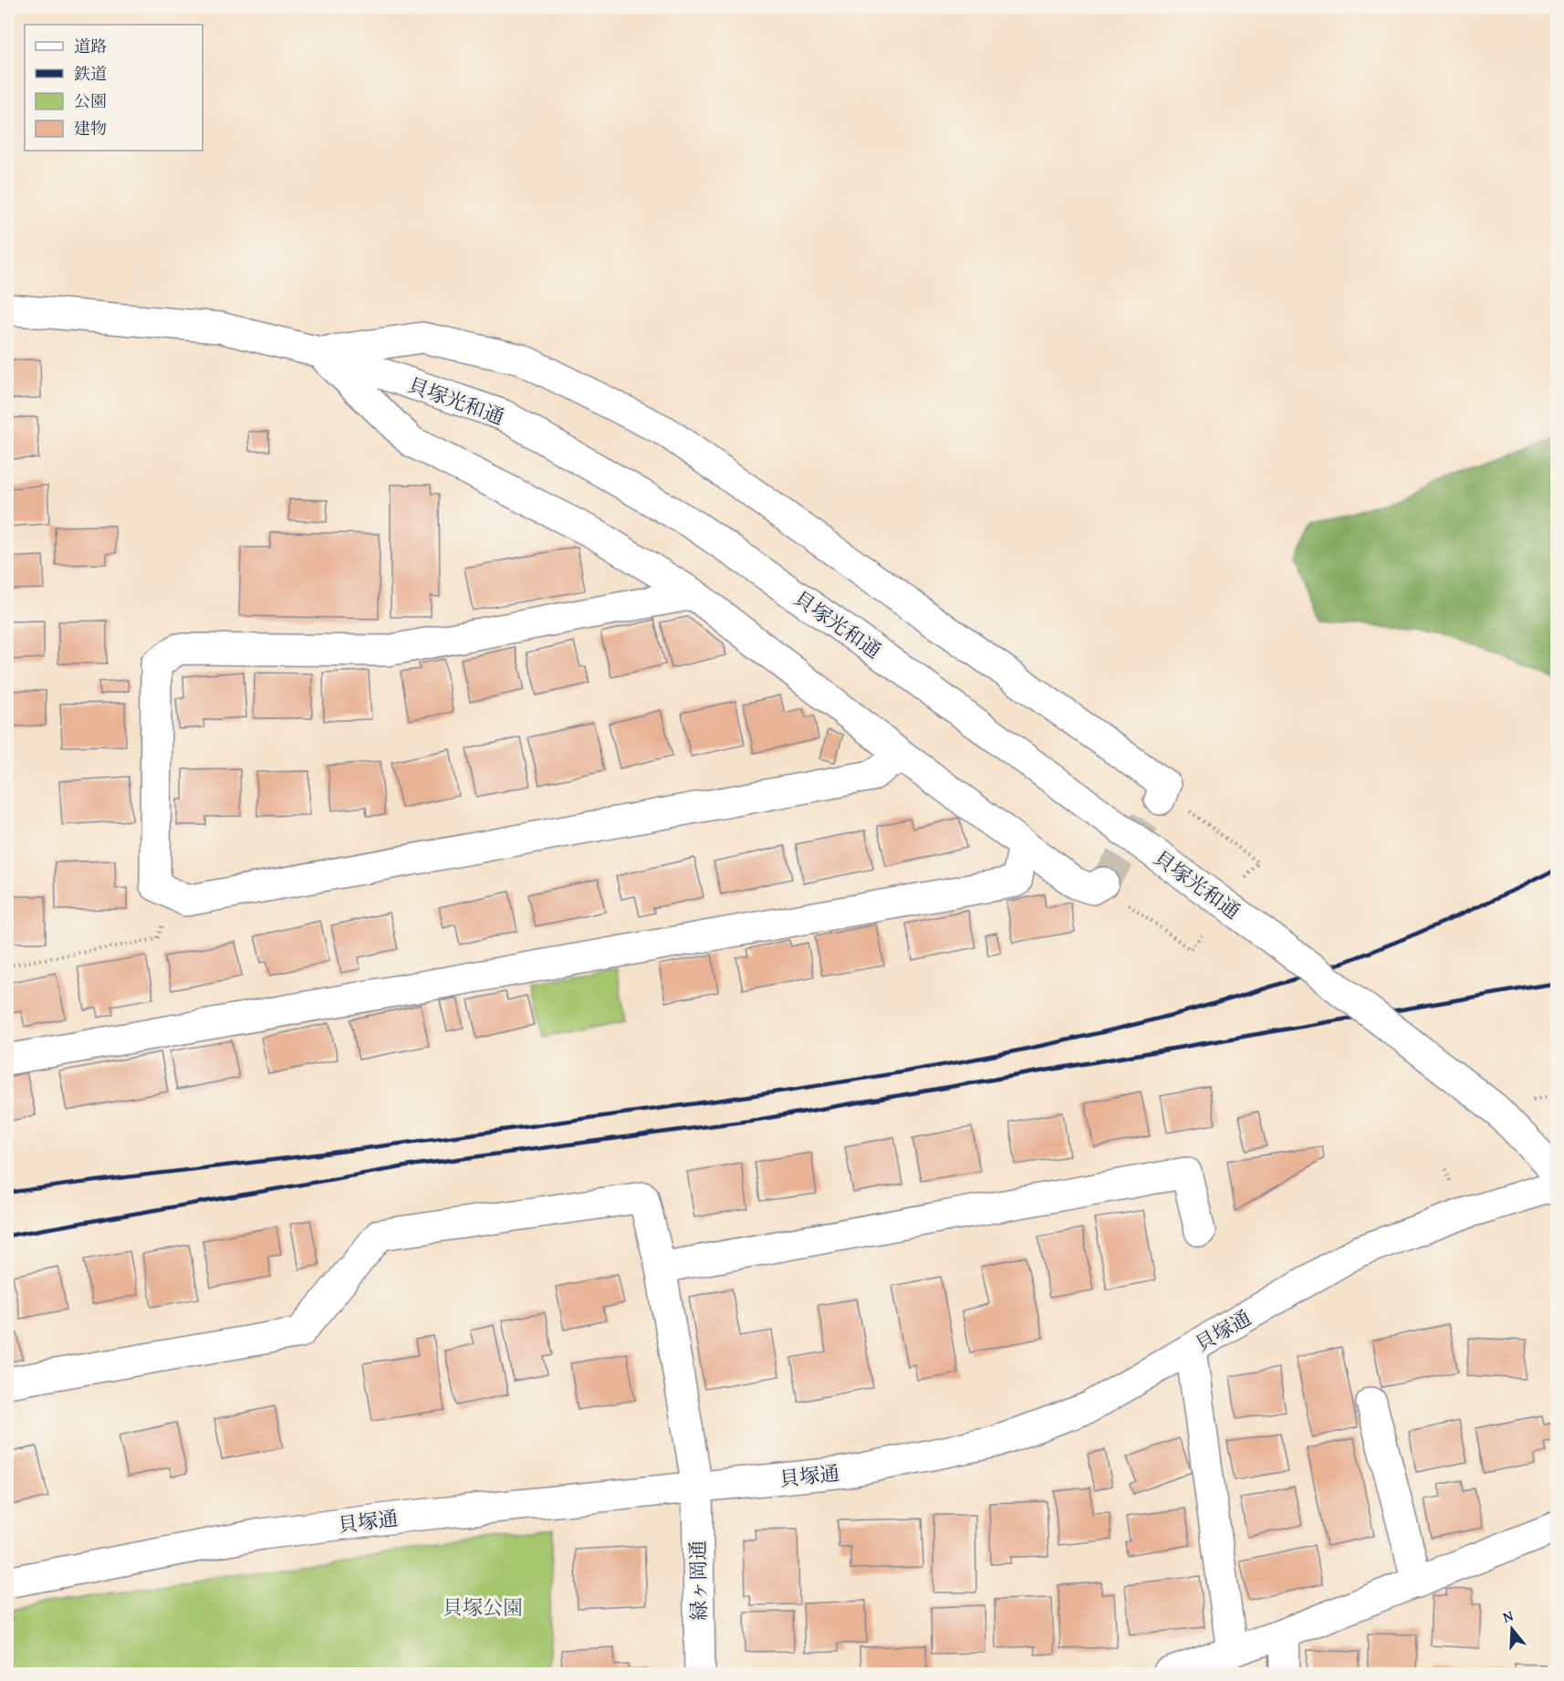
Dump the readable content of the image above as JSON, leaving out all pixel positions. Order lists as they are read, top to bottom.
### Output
{
  "streets": {
    "street": ["貝塚光和通", "貝塚通", "緑ヶ岡通"]
  },
  "crossings": [
    ["貝塚通", "緑ヶ岡通"]
  ],
  "parks": ["貝塚公園"],
  "legend": [
    "道路",
    "鉄道",
    "公園",
    "建物"
  ],
  "north": "top"
}
